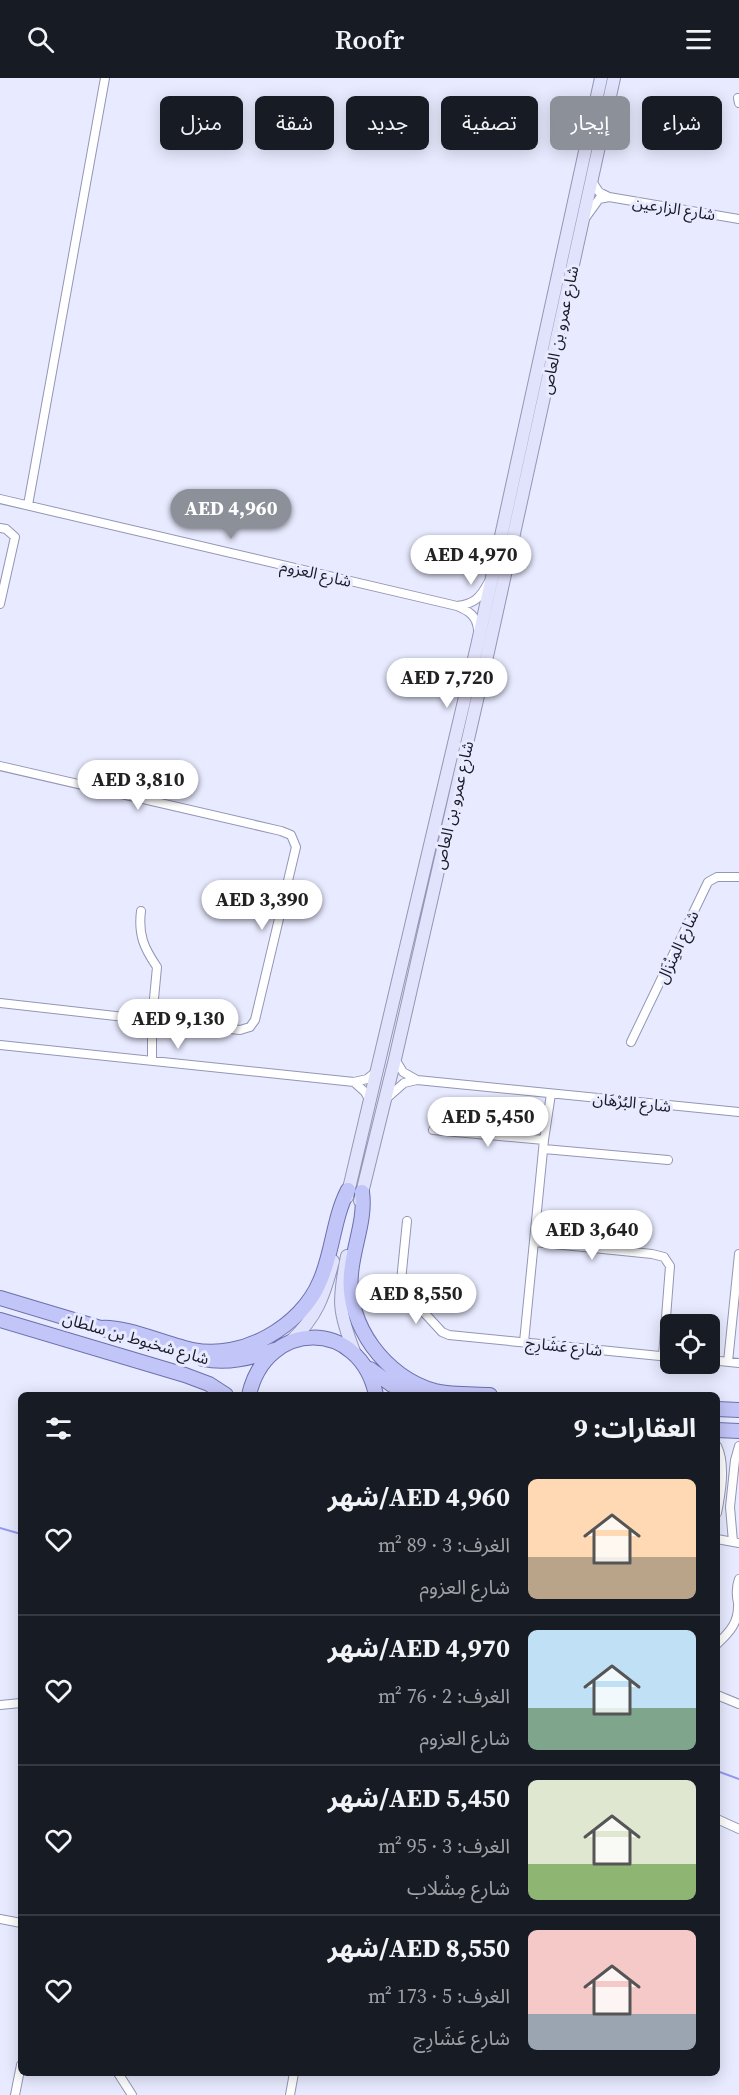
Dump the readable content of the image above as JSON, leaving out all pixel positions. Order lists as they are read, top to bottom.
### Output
{
  "streets": {
    "main road": ["شارع عمرو بن العاص", "شارع شخبوط بن سلطان"],
    "street": [
      "شارع الزارعين",
      "شارع العزوم",
      "شارع المِنْزَال",
      "شارع البُرْهَان",
      "شارع عَشَارِج"
    ]
  },
  "crossings": [
    ["شارع الزارعين", "شارع عمرو بن العاص"]
  ],
  "page": {
    "header": "Roofr",
    "chip": [
      "شراء",
      "إيجار",
      "تصفية",
      "جديد",
      "شقة",
      "منزل"
    ],
    "price": [
      "AED 4,960",
      "AED 4,970",
      "AED 7,720",
      "AED 3,810",
      "AED 3,390",
      "AED 9,130",
      "AED 5,450",
      "AED 3,640",
      "AED 8,550"
    ],
    "heading": "العقارات: 9",
    "list": [
      {
        "name": "AED 4,960/شهر",
        "note": "الغرف: 3 · 89 m² · شارع العزوم"
      },
      {
        "name": "AED 4,970/شهر",
        "note": "الغرف: 2 · 76 m² · شارع العزوم"
      },
      {
        "name": "AED 5,450/شهر",
        "note": "الغرف: 3 · 95 m² · شارع مِشْلاب"
      },
      {
        "name": "AED 8,550/شهر",
        "note": "الغرف: 5 · 173 m² · شارع عَشَارِج"
      }
    ]
  }
}
